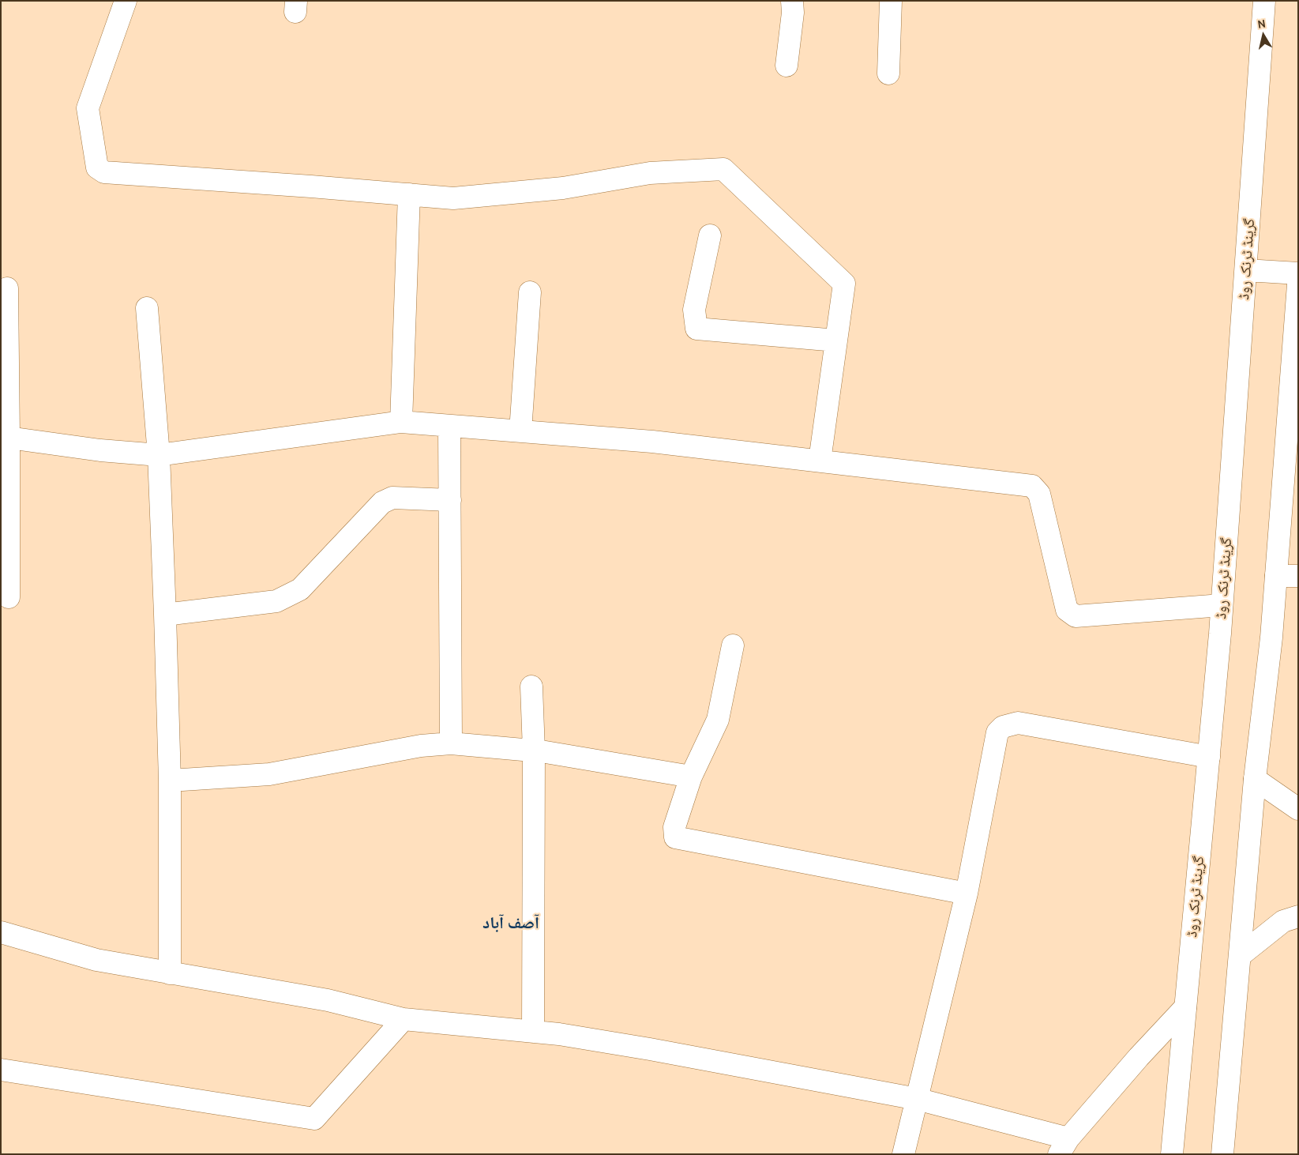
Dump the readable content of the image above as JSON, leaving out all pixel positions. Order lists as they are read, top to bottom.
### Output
{
  "streets": {
    "main road": ["گرینڈ ٹرنک روڈ"]
  },
  "districts": ["آصف آباد"],
  "north": "top"
}
